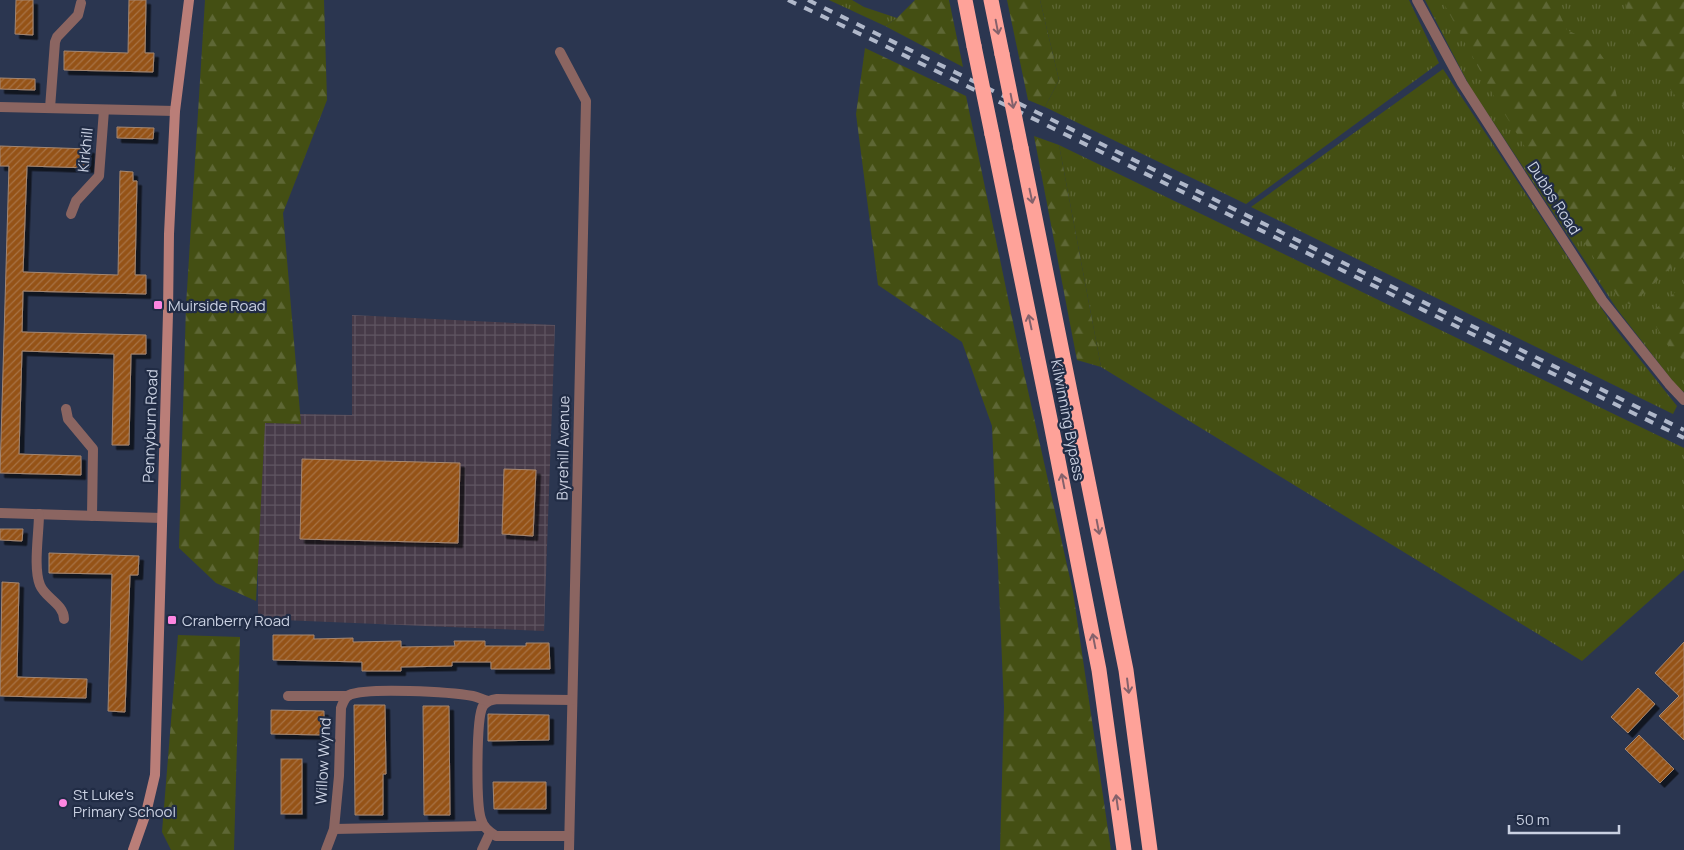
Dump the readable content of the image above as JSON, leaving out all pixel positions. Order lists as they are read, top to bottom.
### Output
{
  "streets": {
    "highway": ["Kilwinning Bypass"],
    "street": [
      "Kirkhill",
      "Dubbs Road",
      "Pennyburn Road",
      "Byrehill Avenue",
      "Willow Wynd"
    ]
  },
  "places": {
    "transit": ["Muirside Road", "Cranberry Road"],
    "other": ["St Luke's Primary School"]
  },
  "scale_bar": "50 m"
}
